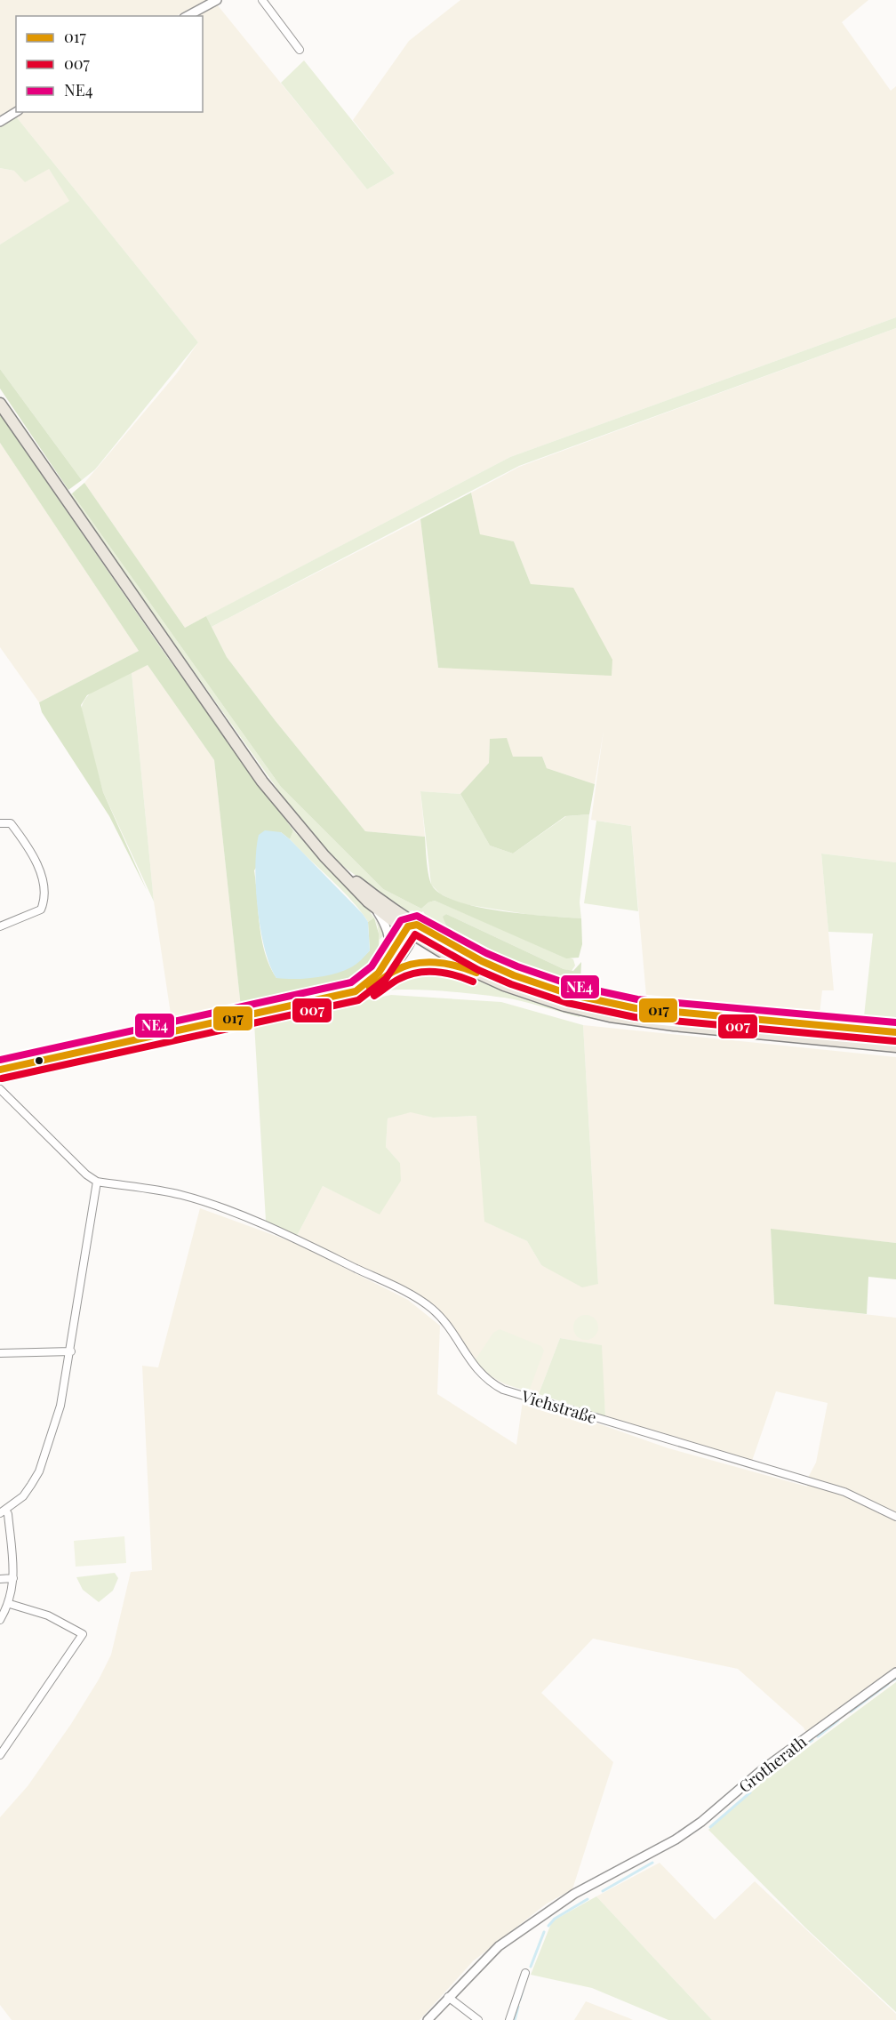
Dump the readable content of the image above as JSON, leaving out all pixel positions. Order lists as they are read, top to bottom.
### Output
{
  "streets": {
    "street": ["Viehstraße", "Grotherath"]
  },
  "lines": ["transit line NE4", "transit line 017", "transit line 007"],
  "legend": ["017", "007", "NE4"]
}
